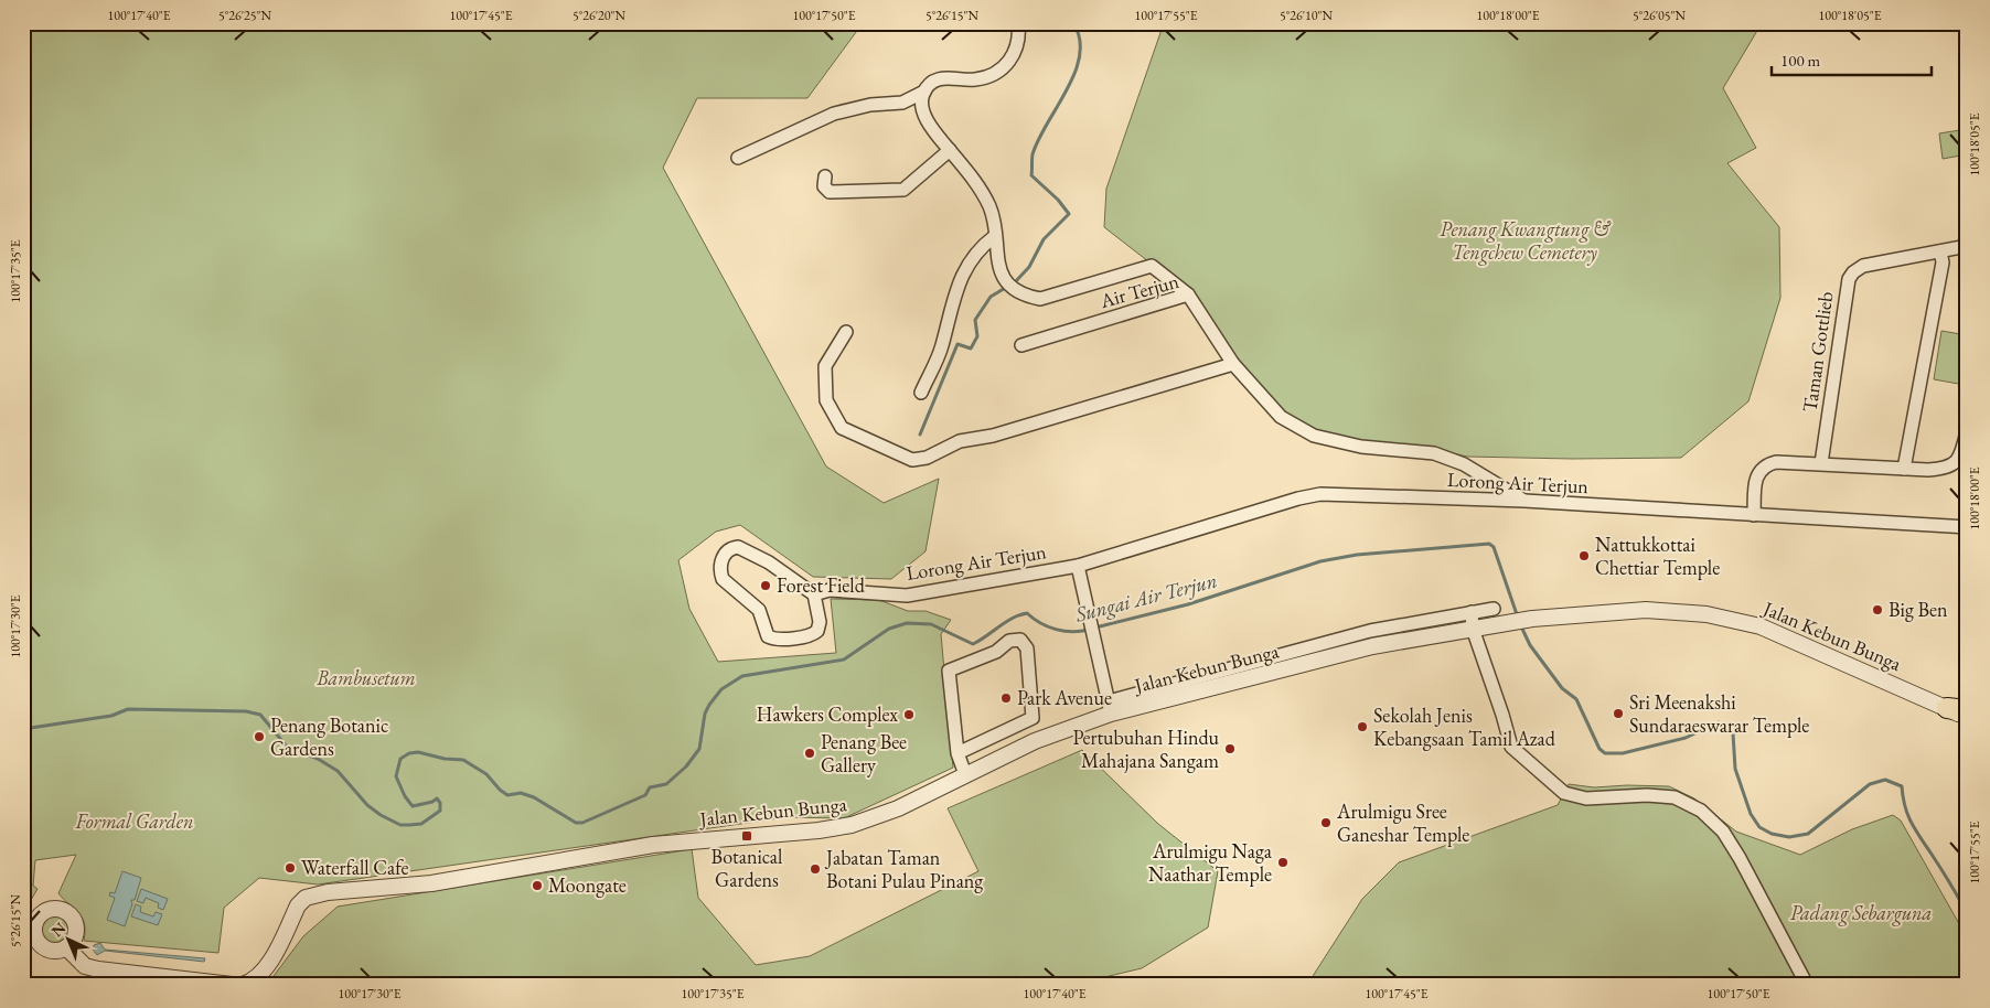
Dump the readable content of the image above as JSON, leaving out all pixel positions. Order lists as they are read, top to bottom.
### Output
{
  "streets": {
    "street": [
      "Air Terjun",
      "Taman Gottlieb",
      "Lorong Air Terjun",
      "Jalan Kebun Bunga"
    ]
  },
  "crossings": [
    ["Air Terjun", "Lorong Air Terjun"]
  ],
  "water": ["Sungai Air Terjun"],
  "parks": [
    "Penang Kwangtung & Tengchew Cemetery",
    "Bambusetum",
    "Formal Garden",
    "Padang Sebarguna"
  ],
  "places": {
    "other": [
      "Nattukkottai Chettiar Temple",
      "Forest Field",
      "Big Ben",
      "Park Avenue",
      "Sri Meenakshi Sundaraeswarar Temple",
      "Hawkers Complex",
      "Sekolah Jenis Kebangsaan Tamil Azad",
      "Penang Botanic Gardens",
      "Pertubuhan Hindu Mahajana Sangam",
      "Penang Bee Gallery",
      "Arulmigu Sree Ganeshar Temple",
      "Arulmigu Naga Naathar Temple",
      "Waterfall Cafe",
      "Jabatan Taman Botani Pulau Pinang",
      "Moongate"
    ],
    "transit": ["Botanical Gardens"]
  },
  "scale_bar": "100 m",
  "north": "top left",
  "coordinates": [
    "100°17'40\"E",
    "5°26'25\"N",
    "100°17'45\"E",
    "5°26'20\"N",
    "100°17'50\"E",
    "5°26'15\"N",
    "100°17'55\"E",
    "5°26'10\"N",
    "100°18'00\"E",
    "5°26'05\"N",
    "100°18'05\"E",
    "100°17'35\"E",
    "100°17'30\"E"
  ]
}
